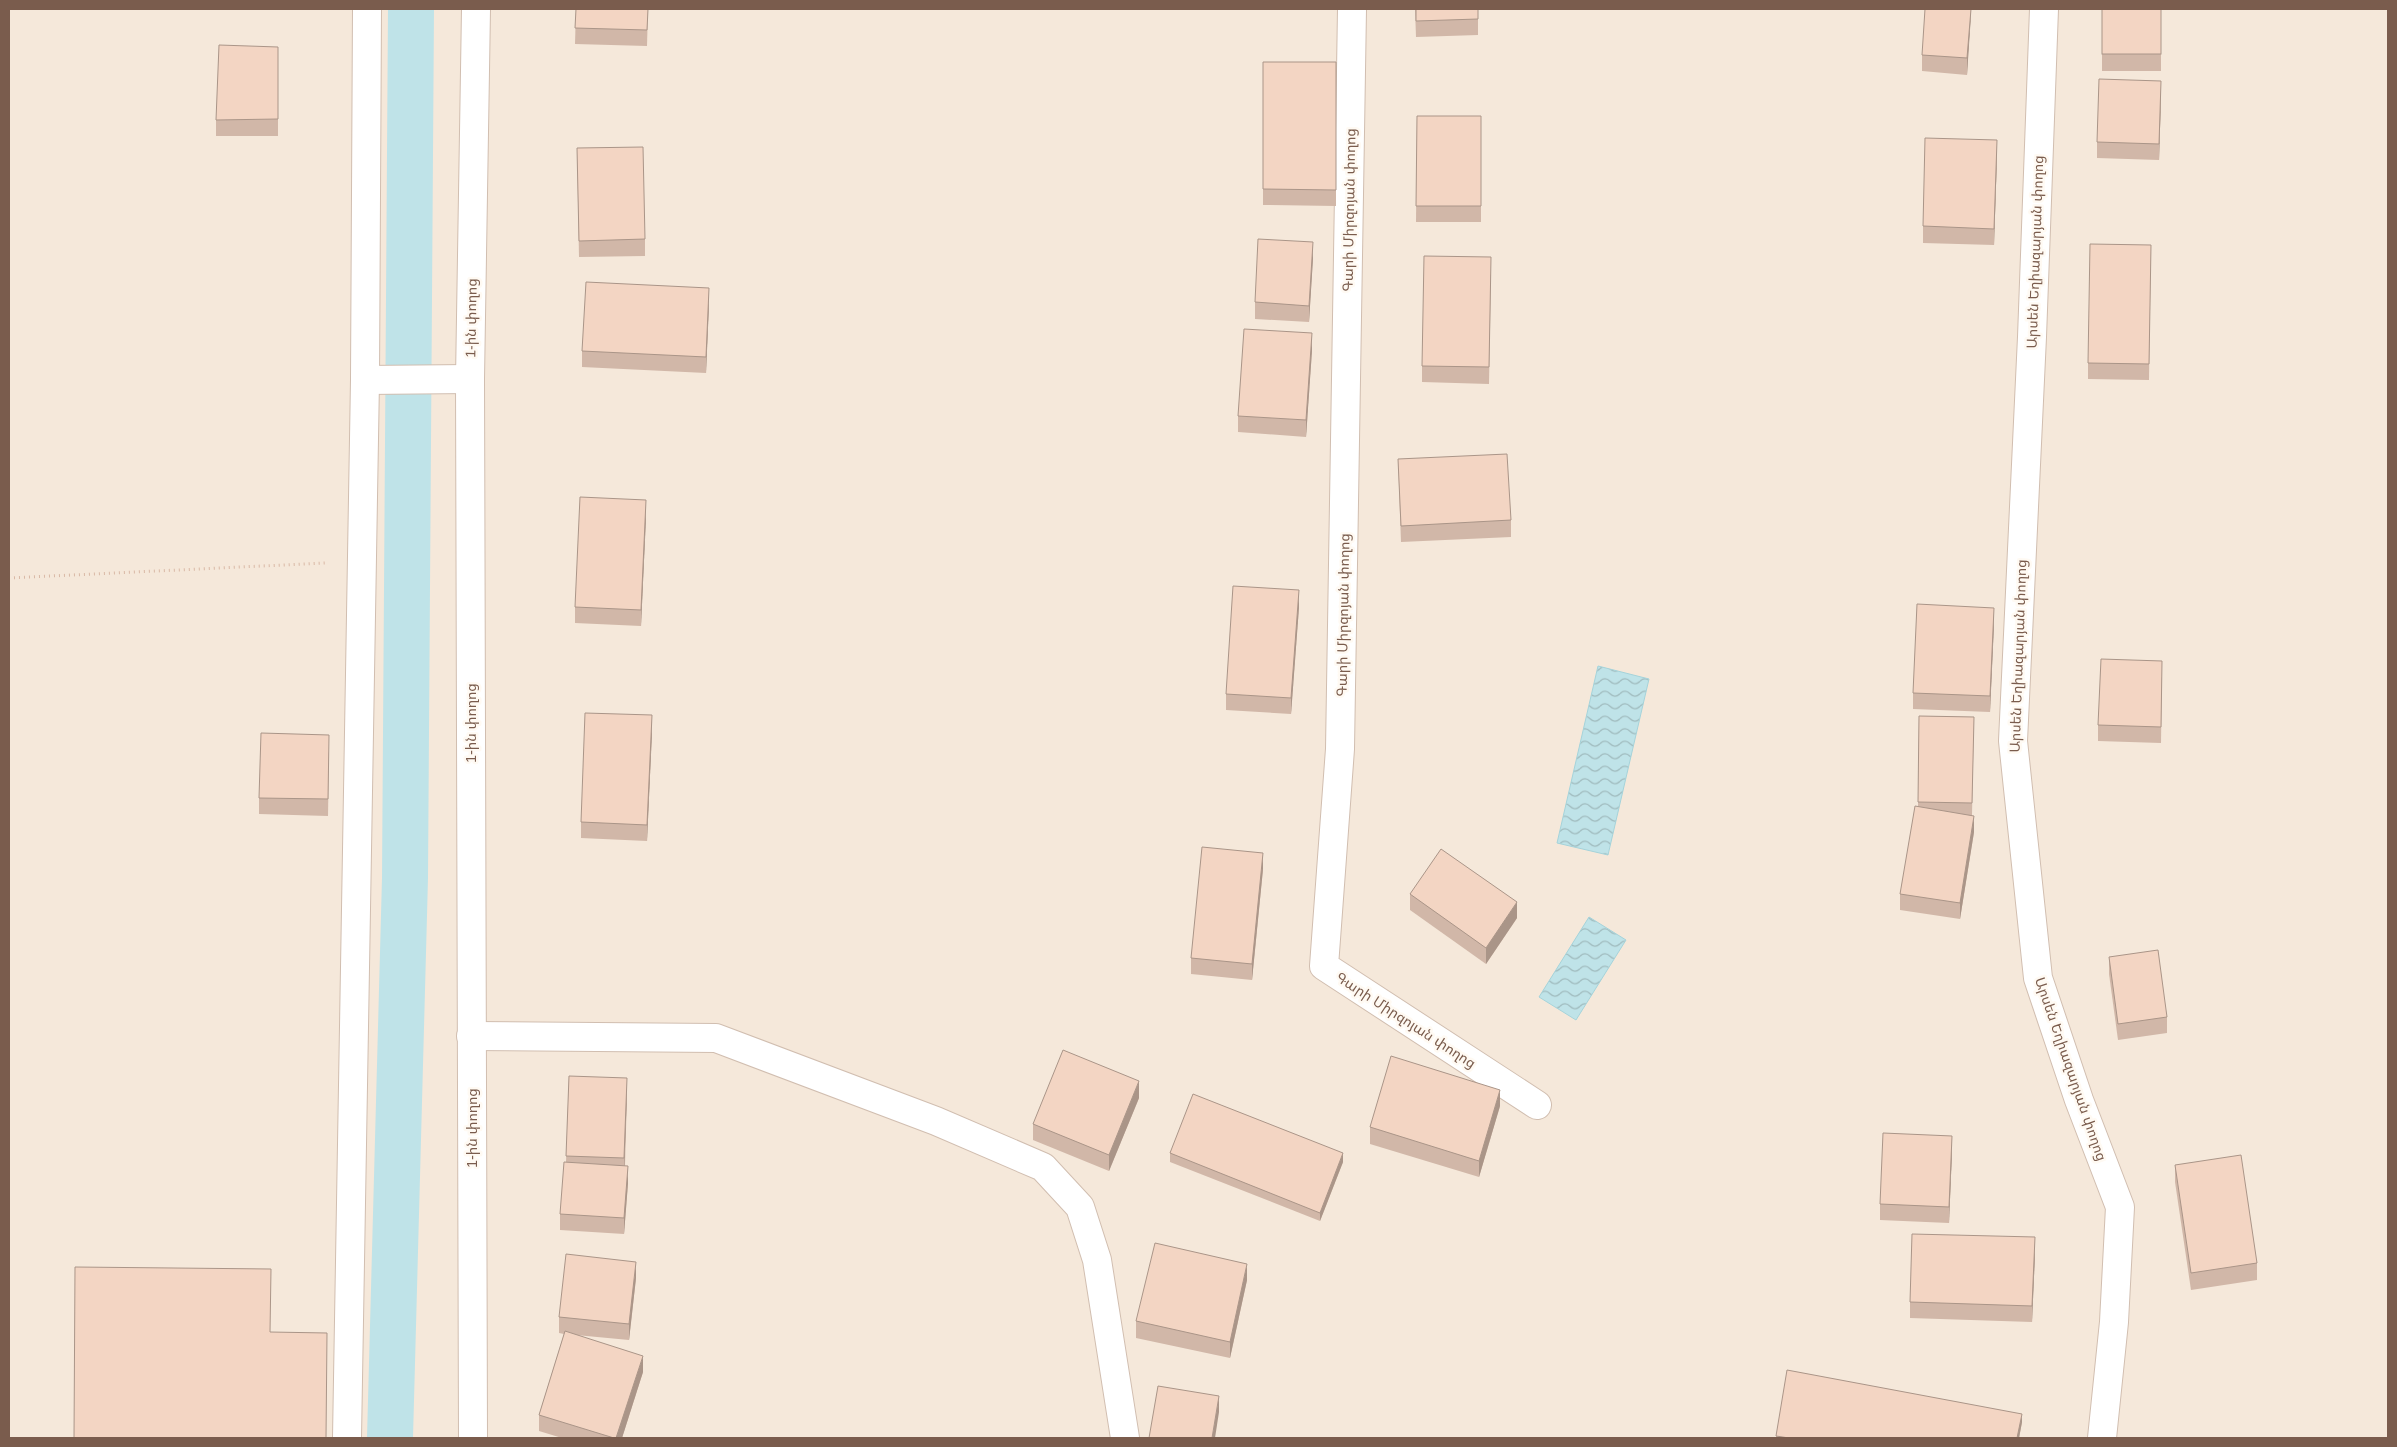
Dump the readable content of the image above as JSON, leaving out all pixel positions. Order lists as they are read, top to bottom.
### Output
{
  "streets": {
    "street": ["Գարի Միրզոյան փողոց", "Արսեն Եղիազարյան փողոց", "1-ին փողոց"]
  }
}
